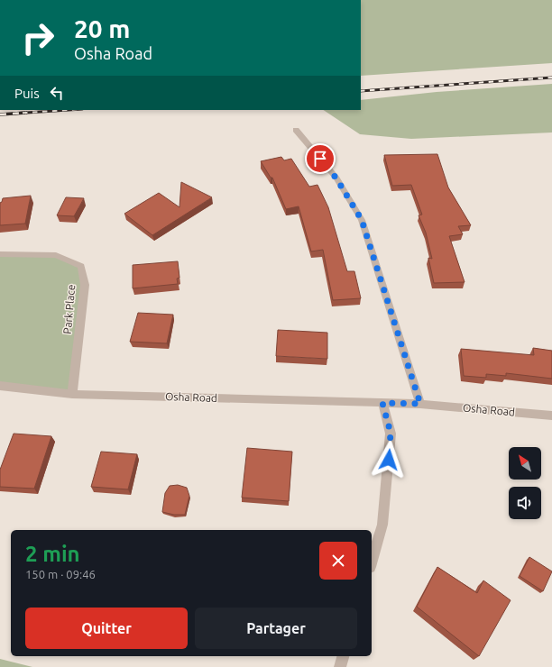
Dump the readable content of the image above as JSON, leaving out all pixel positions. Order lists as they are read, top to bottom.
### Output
{
  "streets": {
    "street": ["Park Place", "Osha Road"]
  },
  "crossings": [
    ["Park Place", "Osha Road"]
  ],
  "north": "top left",
  "page": {
    "turn": ["20 m", "Osha Road"],
    "then": "Puis",
    "heading": ["2 min", "150 m · 09:46"],
    "buttons": ["Quitter", "Partager"]
  }
}
